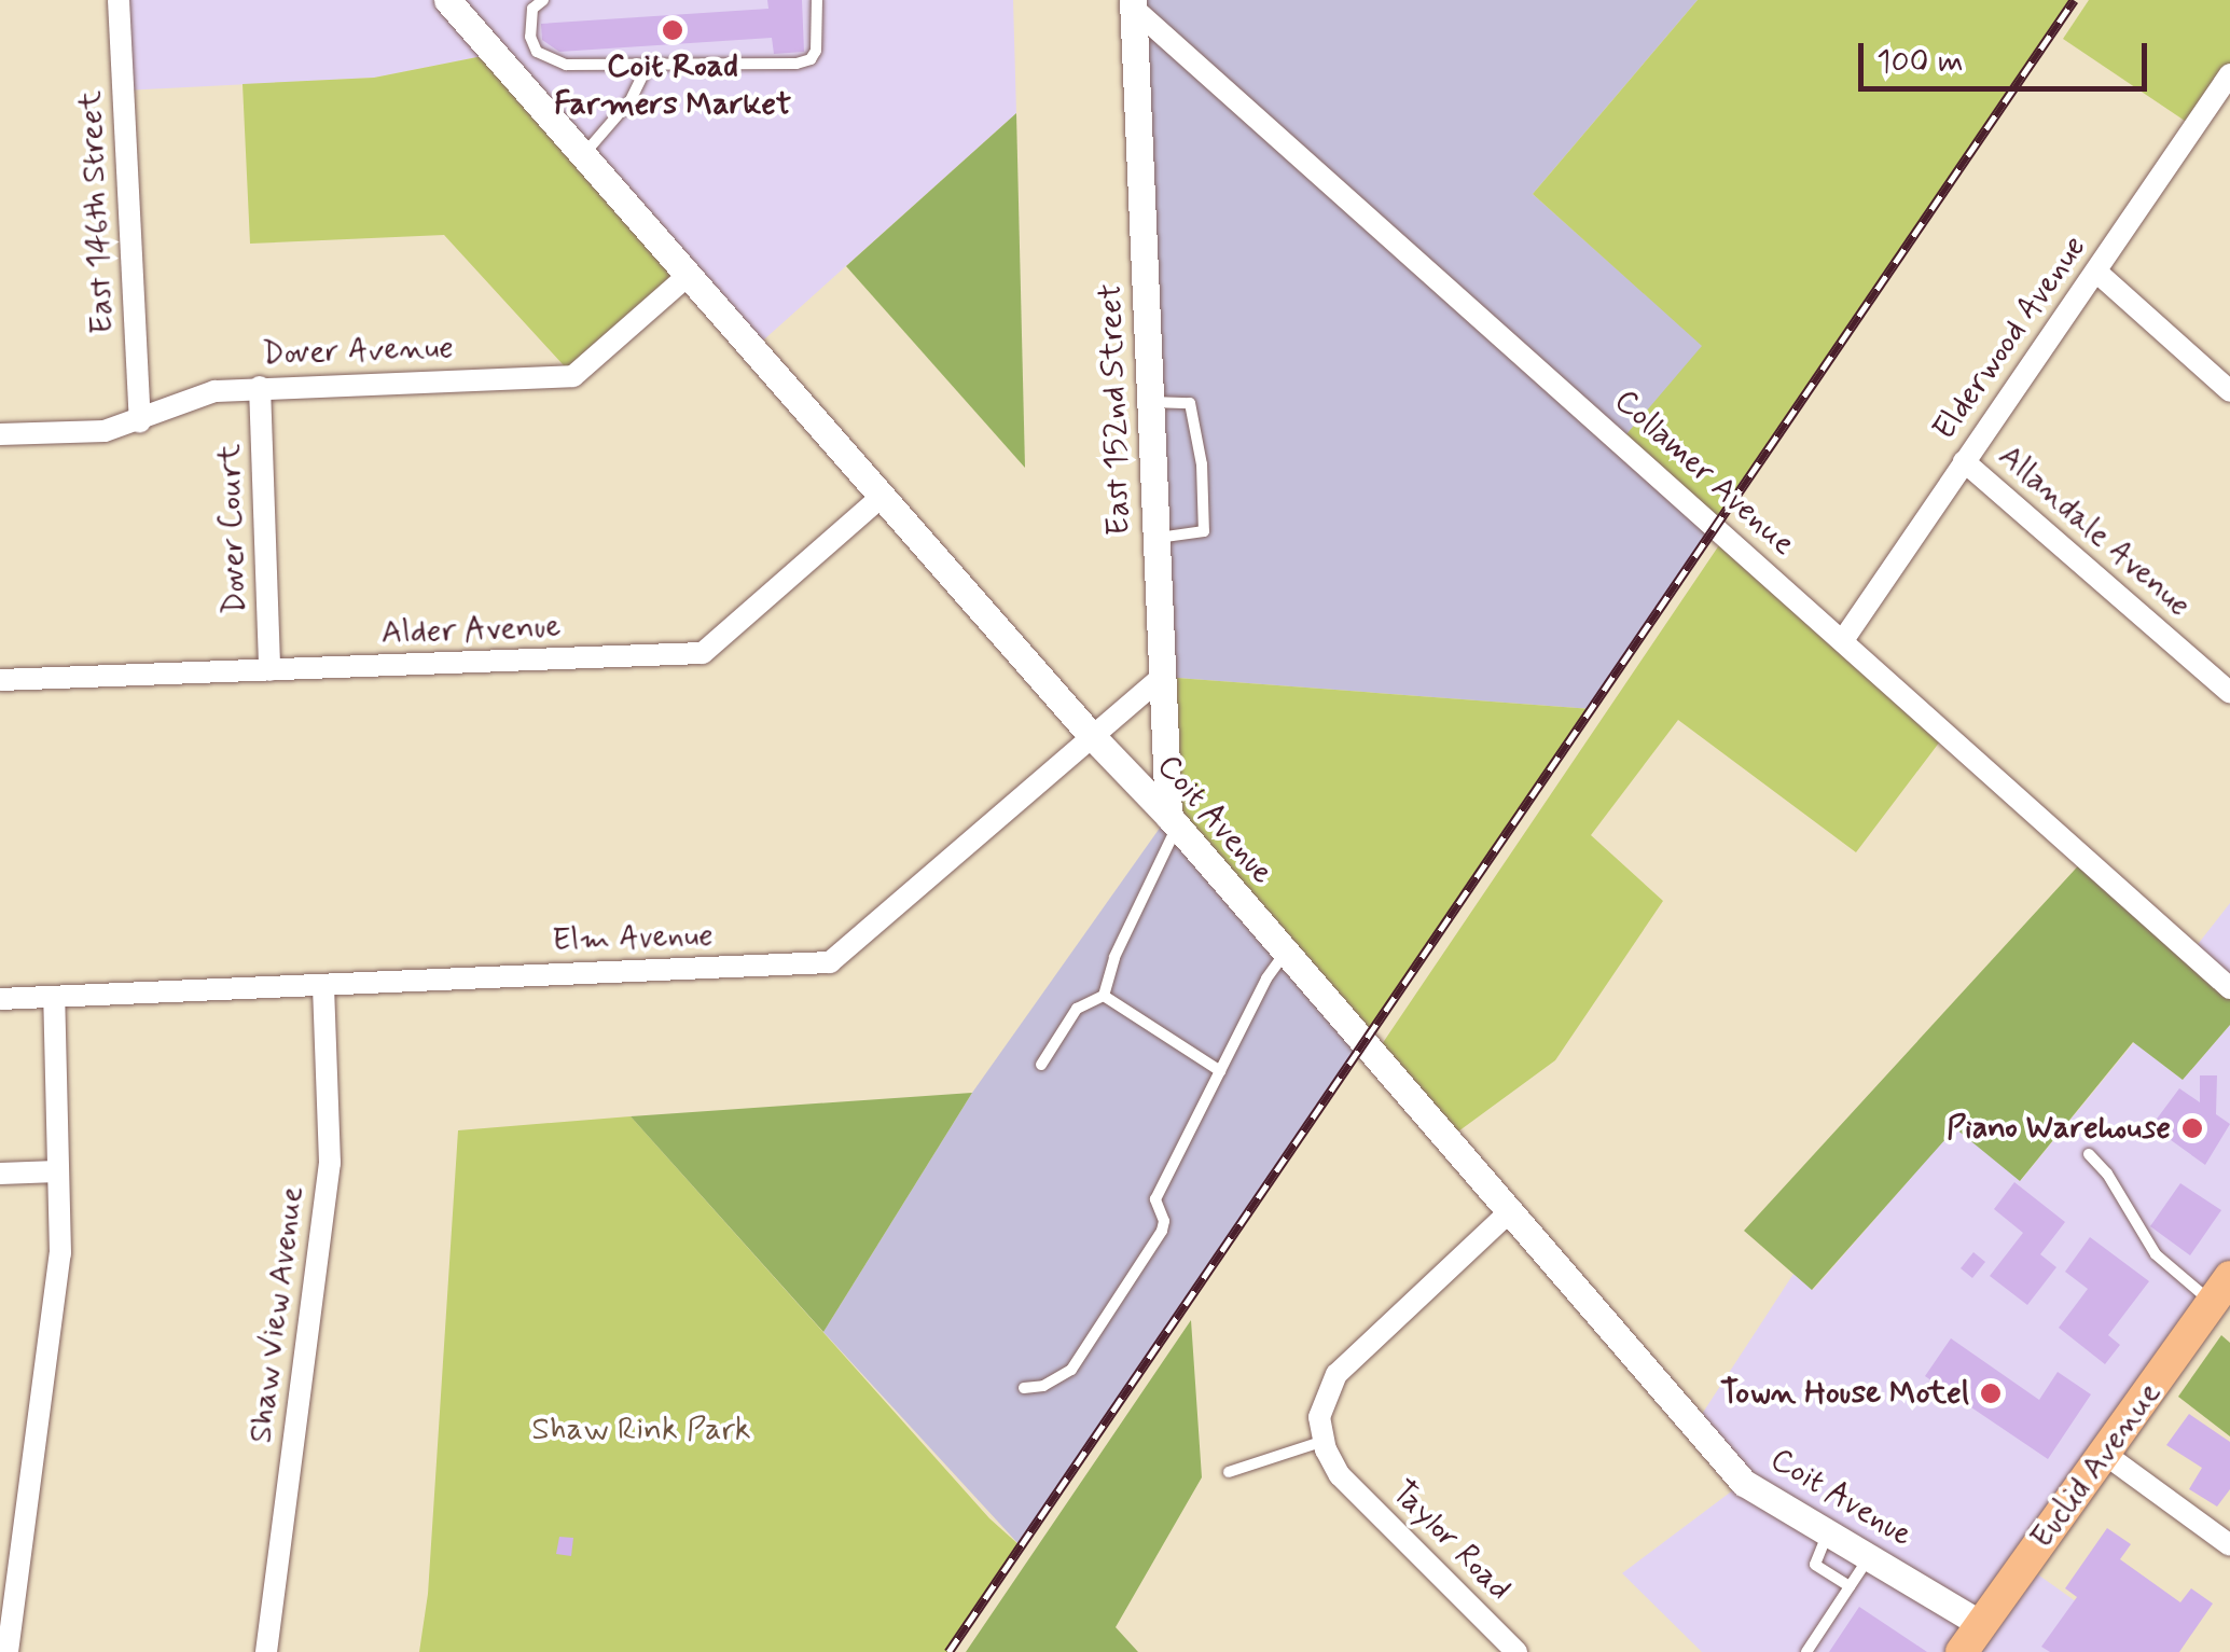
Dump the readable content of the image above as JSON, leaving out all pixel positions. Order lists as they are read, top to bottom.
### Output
{
  "streets": {
    "main road": ["Euclid Avenue"],
    "street": [
      "East 146th Street",
      "Elderwood Avenue",
      "Dover Avenue",
      "East 152nd Street",
      "Collamer Avenue",
      "Dover Court",
      "Allandale Avenue",
      "Alder Avenue",
      "Coit Avenue",
      "Elm Avenue",
      "Shaw View Avenue",
      "Taylor Road"
    ]
  },
  "crossings": [
    ["East 146th Street", "Dover Avenue"],
    ["Elderwood Avenue", "Collamer Avenue"],
    ["Elderwood Avenue", "Allandale Avenue"],
    ["Dover Avenue", "Dover Court"],
    ["Dover Avenue", "Coit Avenue"],
    ["East 152nd Street", "Collamer Avenue"],
    ["East 152nd Street", "Coit Avenue"],
    ["East 152nd Street", "Elm Avenue"],
    ["Dover Court", "Alder Avenue"],
    ["Alder Avenue", "Coit Avenue"],
    ["Coit Avenue", "Elm Avenue"],
    ["Coit Avenue", "Euclid Avenue"],
    ["Elm Avenue", "Shaw View Avenue"]
  ],
  "parks": ["Shaw Rink Park"],
  "places": ["Coit Road Farmers Market", "Piano Warehouse", "Town House Motel"],
  "scale_bar": "100 m"
}
